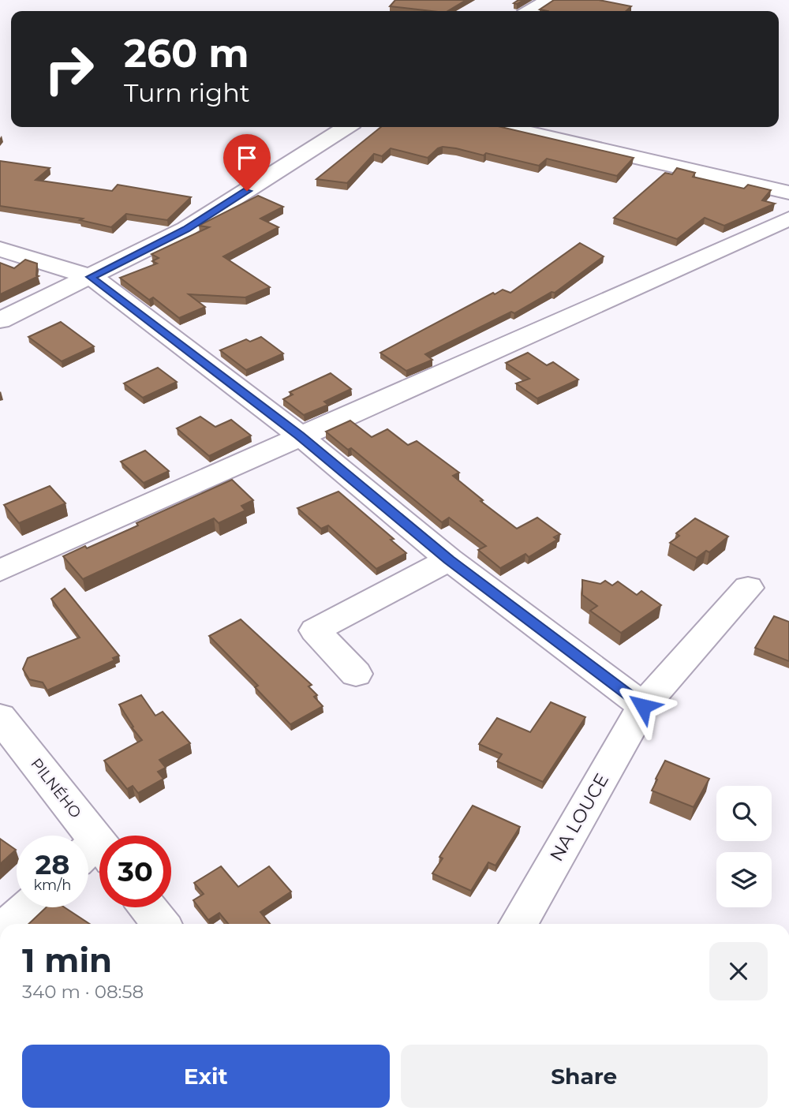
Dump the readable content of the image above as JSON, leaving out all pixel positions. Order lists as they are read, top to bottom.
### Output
{
  "streets": {
    "street": ["PILNÉHO", "NA LOUCE"]
  },
  "page": {
    "turn": ["260 m", "Turn right"],
    "speed": "28 km/h",
    "limit": "30",
    "heading": ["1 min", "340 m · 08:58"],
    "buttons": ["Exit", "Share"]
  }
}
